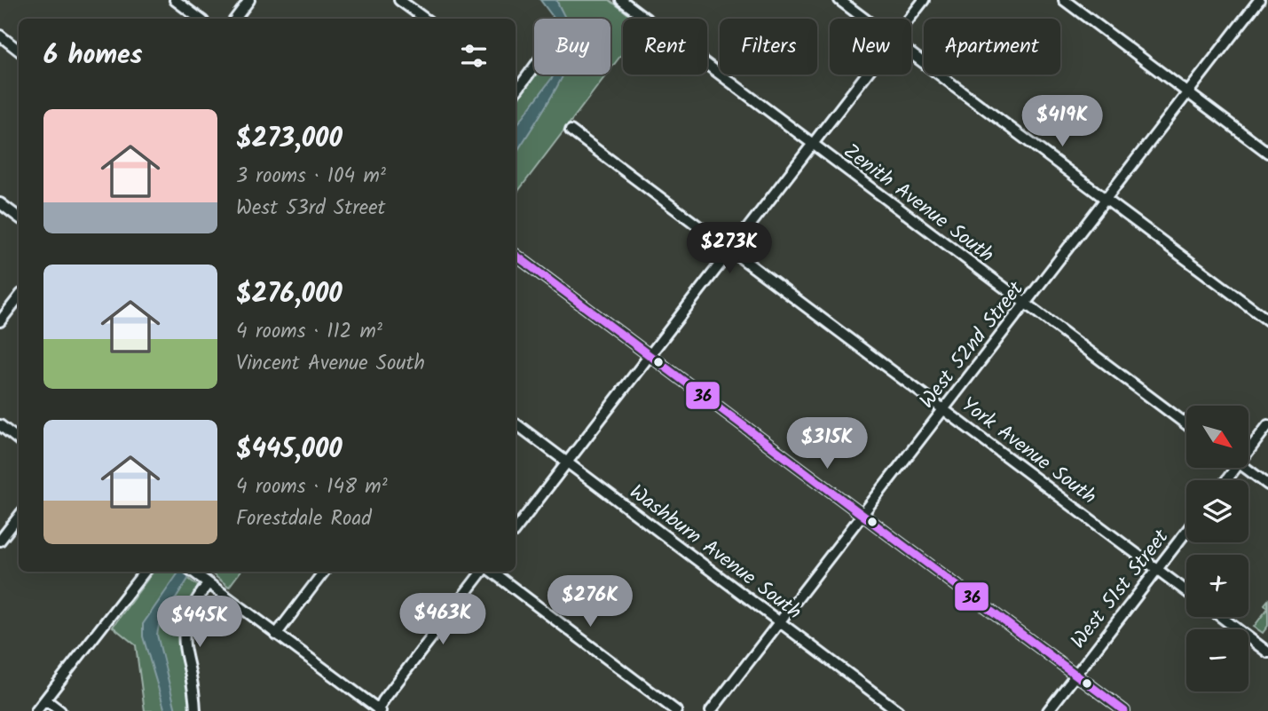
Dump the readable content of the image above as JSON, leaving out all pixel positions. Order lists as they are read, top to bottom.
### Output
{
  "streets": {
    "street": [
      "Zenith Avenue South",
      "West 52nd Street",
      "York Avenue South",
      "Washburn Avenue South",
      "West 51st Street"
    ]
  },
  "crossings": [
    ["Zenith Avenue South", "West 52nd Street"],
    ["West 52nd Street", "York Avenue South"],
    ["West 52nd Street", "Washburn Avenue South"],
    ["York Avenue South", "West 51st Street"]
  ],
  "lines": ["transit line 36"],
  "north": "bottom right",
  "page": {
    "chip": [
      "Buy",
      "Rent",
      "Filters",
      "New",
      "Apartment"
    ],
    "heading": "6 homes",
    "list": [
      {
        "name": "$273,000",
        "note": "3 rooms · 104 m² · West 53rd Street"
      },
      {
        "name": "$276,000",
        "note": "4 rooms · 112 m² · Vincent Avenue South"
      },
      {
        "name": "$445,000",
        "note": "4 rooms · 148 m² · Forestdale Road"
      }
    ],
    "price": [
      "$419K",
      "$273K",
      "$315K",
      "$276K",
      "$463K",
      "$445K"
    ],
    "map_buttons": ["+", "−"]
  }
}
